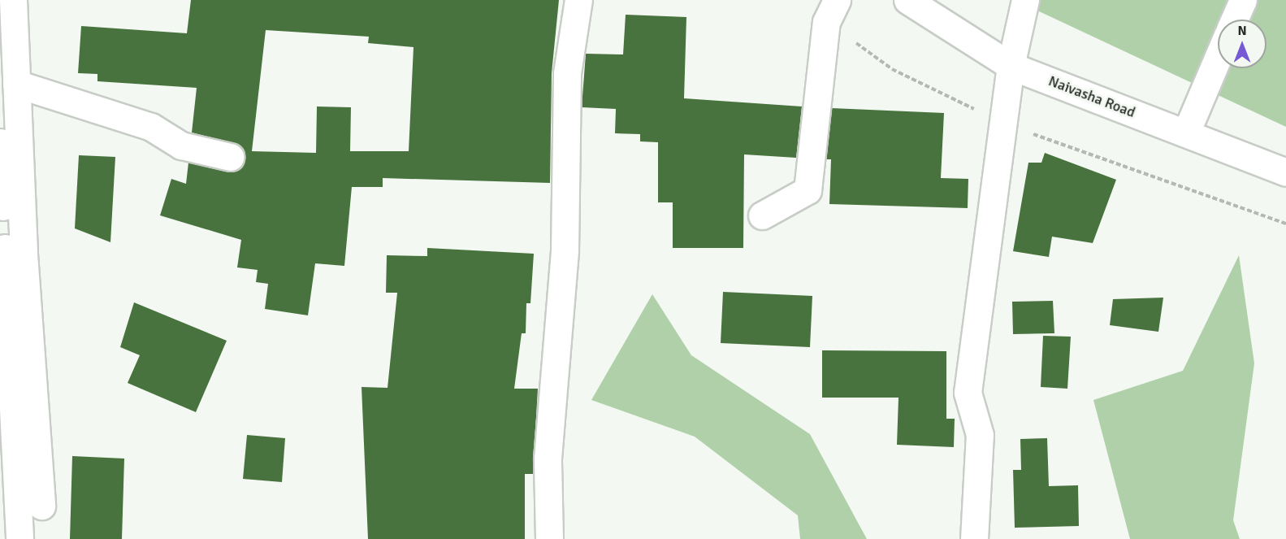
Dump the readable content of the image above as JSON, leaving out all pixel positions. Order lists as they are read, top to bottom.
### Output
{
  "streets": {
    "street": ["Naivasha Road"]
  },
  "north": "top"
}
